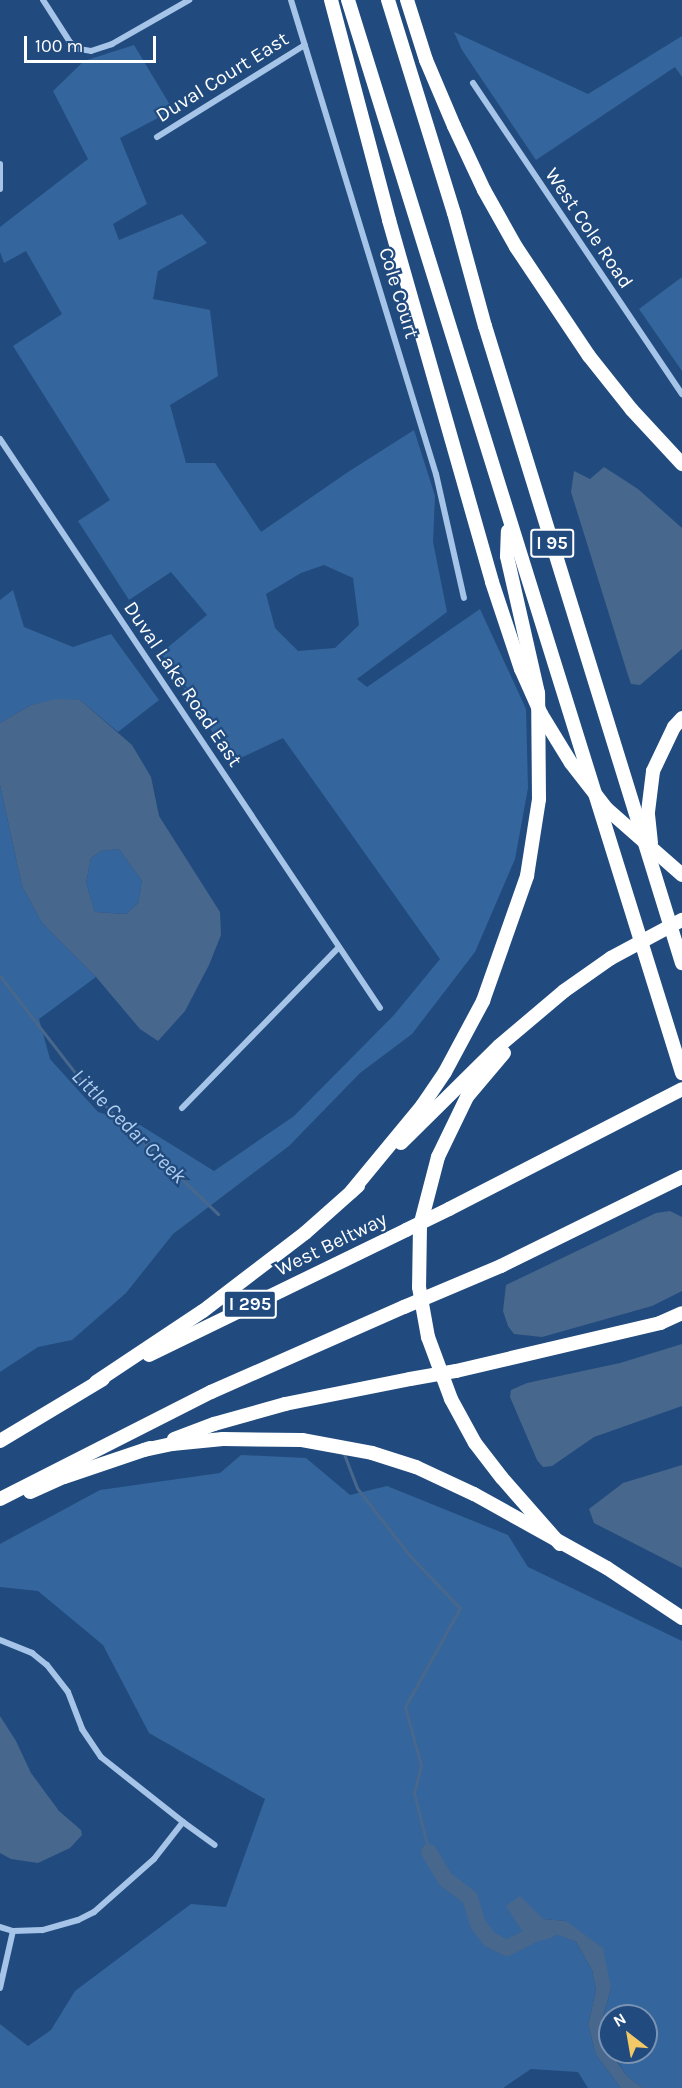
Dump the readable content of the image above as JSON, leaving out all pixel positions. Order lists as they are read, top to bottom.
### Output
{
  "streets": {
    "highway": ["I 95", "West Beltway", "I 295"],
    "street": [
      "Duval Court East",
      "West Cole Road",
      "Cole Court",
      "Duval Lake Road East"
    ]
  },
  "crossings": [
    ["Duval Court East", "Cole Court"]
  ],
  "water": ["Little Cedar Creek"],
  "scale_bar": "100 m",
  "north": "top left"
}
